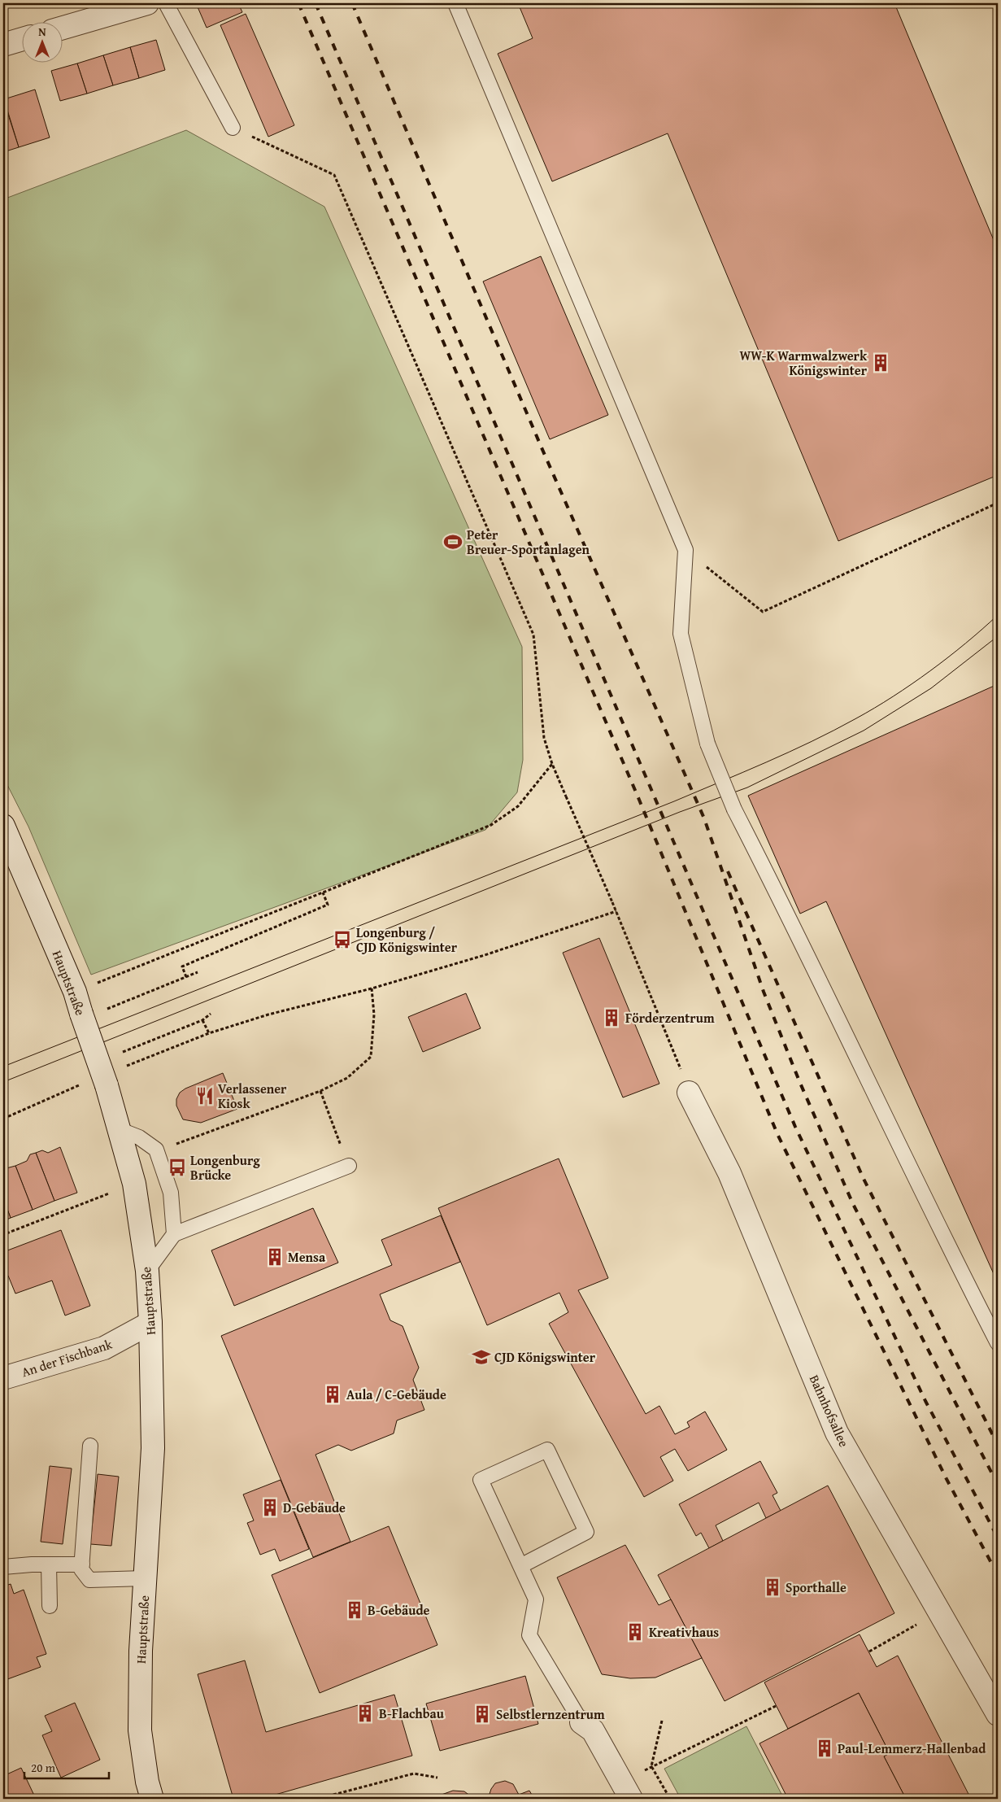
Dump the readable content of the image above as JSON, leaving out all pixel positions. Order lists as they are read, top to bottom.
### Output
{
  "streets": {
    "street": ["Hauptstraße", "An der Fischbank", "Bahnhofsallee"]
  },
  "crossings": [
    ["Hauptstraße", "An der Fischbank"]
  ],
  "places": {
    "building": [
      "WW-K Warmwalzwerk Königswinter",
      "Förderzentrum",
      "Mensa",
      "Aula / C-Gebäude",
      "D-Gebäude",
      "Sporthalle",
      "B-Gebäude",
      "Kreativhaus",
      "B-Flachbau",
      "Selbstlernzentrum",
      "Paul-Lemmerz-Hallenbad"
    ],
    "sports": ["Peter Breuer-Sportanlagen"],
    "bus stop": ["Longenburg / CJD Königswinter", "Longenburg Brücke"],
    "restaurant": ["Verlassener Kiosk"],
    "school or university": ["CJD Königswinter"]
  },
  "scale_bar": "20 m",
  "north": "top"
}
